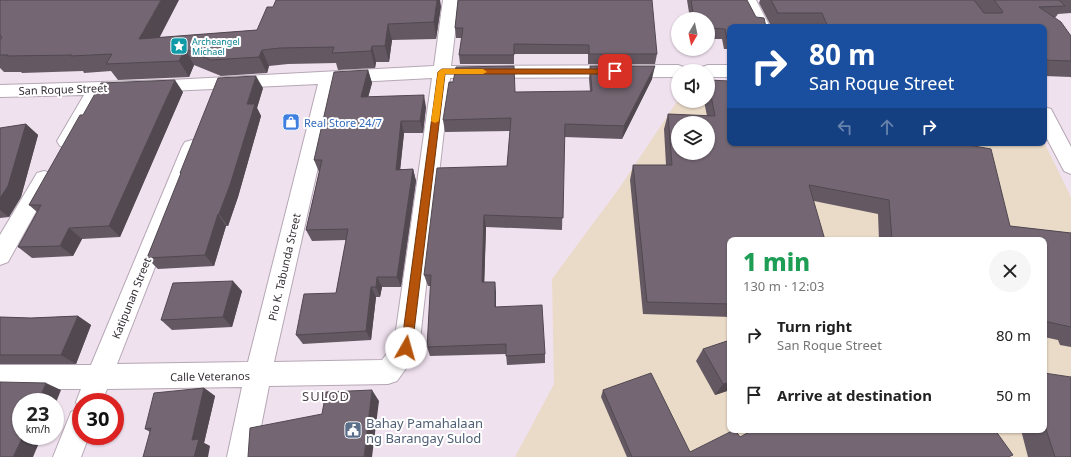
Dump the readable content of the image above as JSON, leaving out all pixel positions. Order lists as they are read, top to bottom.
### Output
{
  "streets": {
    "street": [
      "San Roque Street",
      "Pio K. Tabunda Street",
      "Katipunan Street",
      "Calle Veteranos"
    ]
  },
  "crossings": [
    ["San Roque Street", "Pio K. Tabunda Street"],
    ["San Roque Street", "Calle Veteranos"],
    ["Pio K. Tabunda Street", "Calle Veteranos"],
    ["Katipunan Street", "Calle Veteranos"]
  ],
  "districts": ["SULOD"],
  "places": {
    "place": ["Archeangel Michael"],
    "shop": ["Real Store 24/7"],
    "public building": ["Bahay Pamahalaan ng Barangay Sulod"]
  },
  "north": "bottom",
  "page": {
    "turn": ["80 m", "San Roque Street"],
    "heading": ["1 min", "130 m · 12:03"],
    "list": [
      {
        "name": "Turn right",
        "note": "San Roque Street",
        "value": "80 m"
      },
      {
        "name": "Arrive at destination",
        "value": "50 m"
      }
    ],
    "speed": "23 km/h",
    "limit": "30"
  }
}
